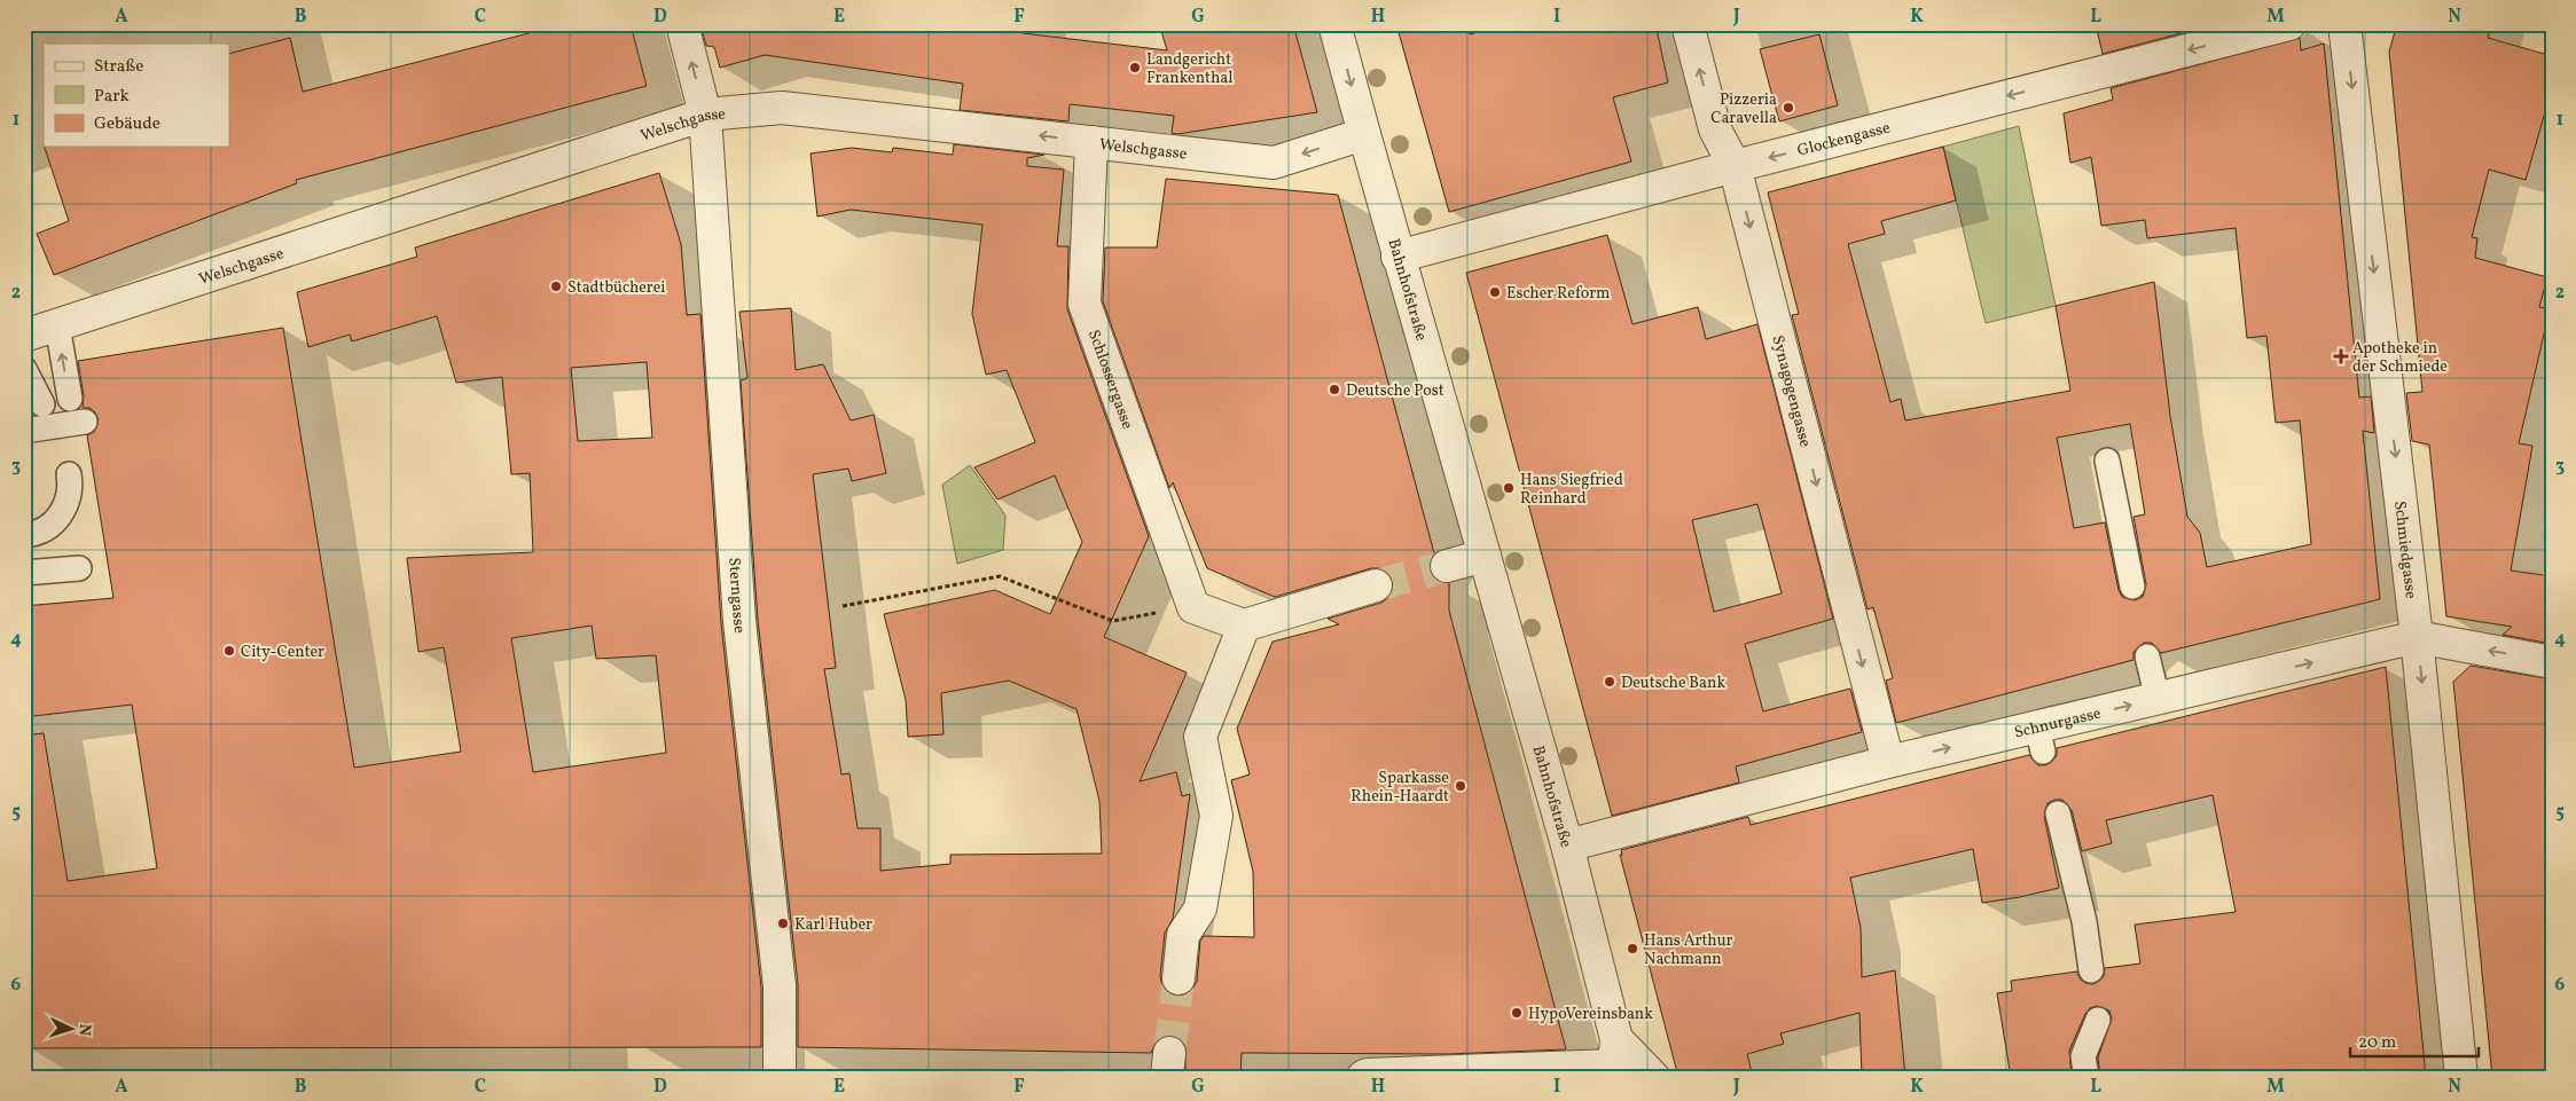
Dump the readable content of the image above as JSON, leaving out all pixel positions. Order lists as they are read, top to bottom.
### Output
{
  "streets": {
    "street": [
      "Welschgasse",
      "Glockengasse",
      "Bahnhofstraße",
      "Schlossergasse",
      "Synagogengasse",
      "Schmiedgasse",
      "Sterngasse",
      "Schnurgasse"
    ]
  },
  "crossings": [
    ["Welschgasse", "Bahnhofstraße"],
    ["Welschgasse", "Schlossergasse"],
    ["Welschgasse", "Sterngasse"],
    ["Glockengasse", "Bahnhofstraße"],
    ["Glockengasse", "Synagogengasse"],
    ["Bahnhofstraße", "Schnurgasse"],
    ["Synagogengasse", "Schnurgasse"],
    ["Schmiedgasse", "Schnurgasse"]
  ],
  "one_way": ["Welschgasse", "Glockengasse", "Schmiedgasse"],
  "places": {
    "other": [
      "Landgericht Frankenthal",
      "Pizzeria Caravella",
      "Stadtbücherei",
      "Escher Reform",
      "Deutsche Post",
      "Hans Siegfried Reinhard",
      "City-Center",
      "Deutsche Bank",
      "Sparkasse Rhein-Haardt",
      "Karl Huber",
      "Hans Arthur Nachmann",
      "HypoVereinsbank"
    ],
    "health": ["Apotheke in der Schmiede"]
  },
  "legend": ["Straße", "Park", "Gebäude"],
  "scale_bar": "20 m",
  "north": "right",
  "grid": {
    "columns": [
      "A",
      "B",
      "C",
      "D",
      "E",
      "F",
      "G",
      "H",
      "I",
      "J",
      "K",
      "L",
      "M",
      "N"
    ],
    "rows": [
      "1",
      "2",
      "3",
      "4",
      "5",
      "6"
    ]
  }
}
